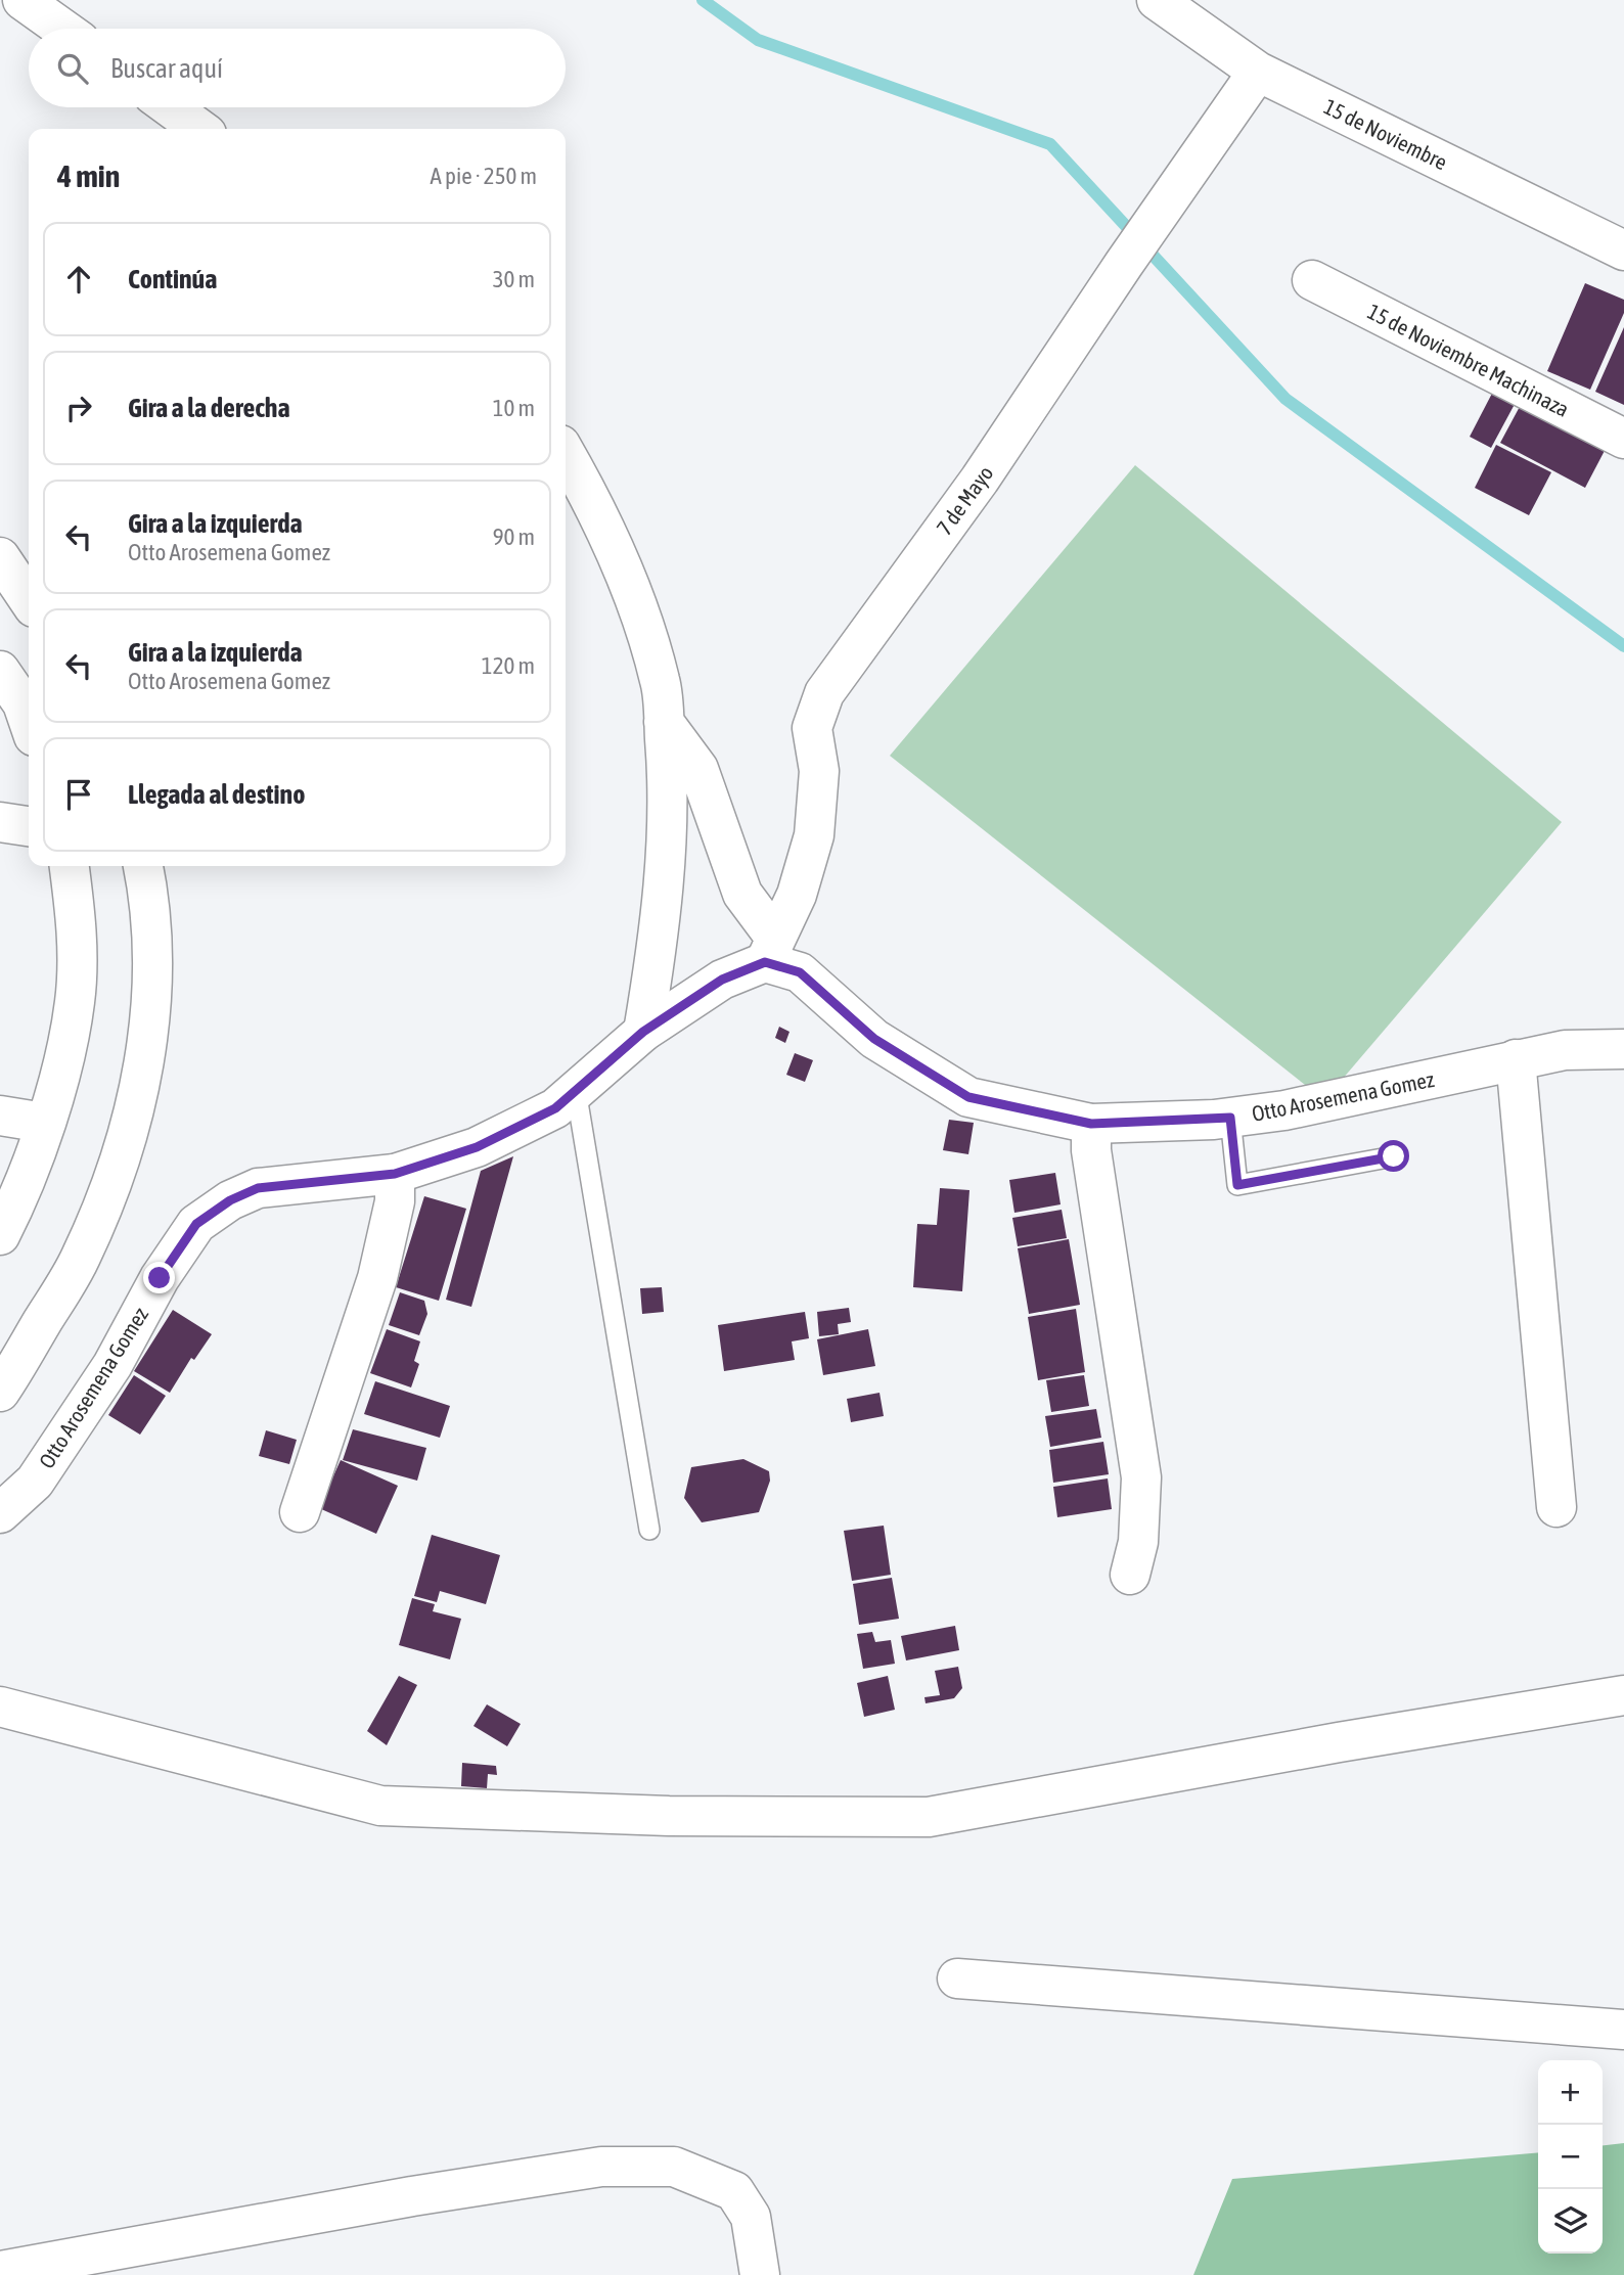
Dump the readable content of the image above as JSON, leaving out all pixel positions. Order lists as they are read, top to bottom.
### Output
{
  "streets": {
    "street": [
      "15 de Noviembre",
      "15 de Noviembre Machinaza",
      "7 de Mayo",
      "Otto Arosemena Gomez"
    ]
  },
  "crossings": [
    ["15 de Noviembre", "7 de Mayo"],
    ["7 de Mayo", "Otto Arosemena Gomez"]
  ],
  "page": {
    "search": "Buscar aquí",
    "heading": ["4 min", "A pie · 250 m"],
    "list": [
      ["Continúa", "30 m"],
      ["Gira a la derecha", "10 m"],
      ["Gira a la izquierda", "Otto Arosemena Gomez", "90 m"],
      ["Gira a la izquierda", "Otto Arosemena Gomez", "120 m"],
      "Llegada al destino"
    ],
    "map_buttons": ["+", "−"]
  }
}
